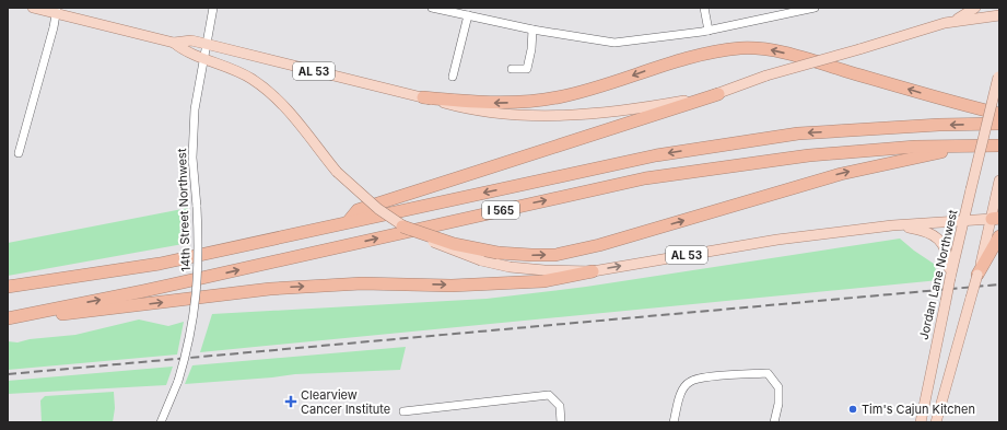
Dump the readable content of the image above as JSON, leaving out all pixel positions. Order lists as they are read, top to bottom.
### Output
{
  "streets": {
    "highway": ["I 565"],
    "main road": ["AL 53", "Jordan Lane Northwest"],
    "street": ["14th Street Northwest"]
  },
  "crossings": [
    ["AL 53", "14th Street Northwest"],
    ["AL 53", "Jordan Lane Northwest"]
  ],
  "places": {
    "health": ["Clearview Cancer Institute"],
    "other": ["Tim's Cajun Kitchen"]
  }
}
